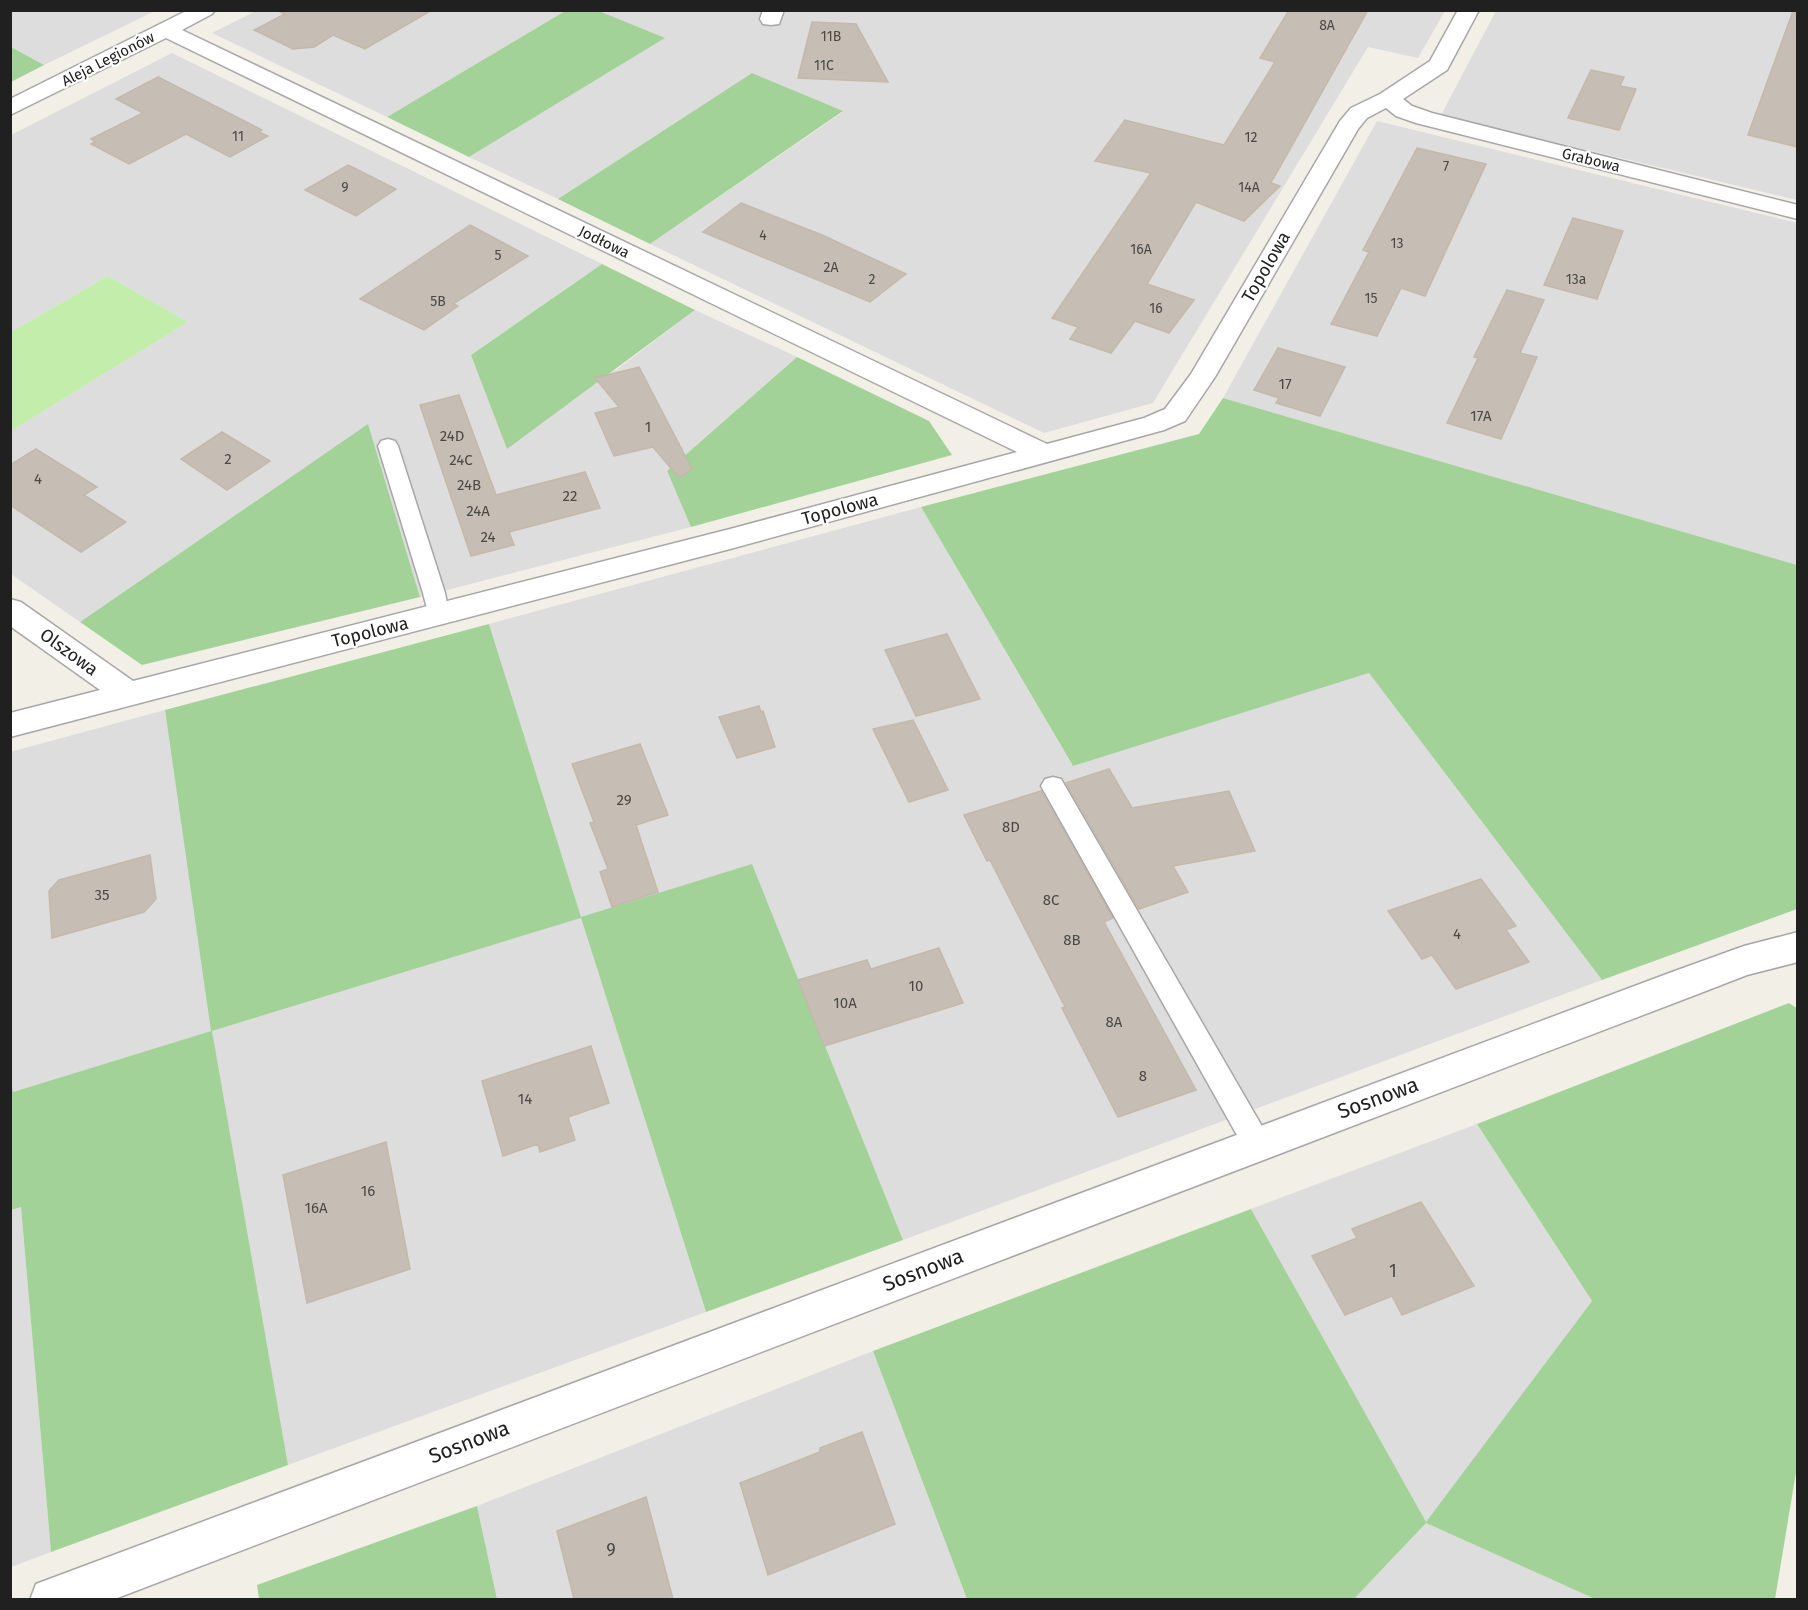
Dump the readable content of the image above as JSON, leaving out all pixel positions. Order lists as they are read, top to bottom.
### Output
{
  "streets": {
    "street": [
      "Aleja Legionów",
      "Grabowa",
      "Jodłowa",
      "Topolowa",
      "Olszowa",
      "Sosnowa"
    ]
  },
  "crossings": [
    ["Aleja Legionów", "Jodłowa"],
    ["Grabowa", "Topolowa"],
    ["Jodłowa", "Topolowa"],
    ["Topolowa", "Olszowa"]
  ],
  "house_numbers": [
    "8A",
    "11B",
    "11C",
    "11",
    "12",
    "7",
    "9",
    "14A",
    "4",
    "13",
    "16A",
    "5",
    "2A",
    "2",
    "13a",
    "15",
    "5B",
    "16",
    "17",
    "17A",
    "1",
    "24D",
    "2",
    "24C",
    "4",
    "24B",
    "22",
    "24A",
    "24",
    "29",
    "8D",
    "35",
    "8C",
    "4",
    "8B",
    "10",
    "10A",
    "8A",
    "8",
    "14",
    "16",
    "16A",
    "1",
    "9"
  ]
}
